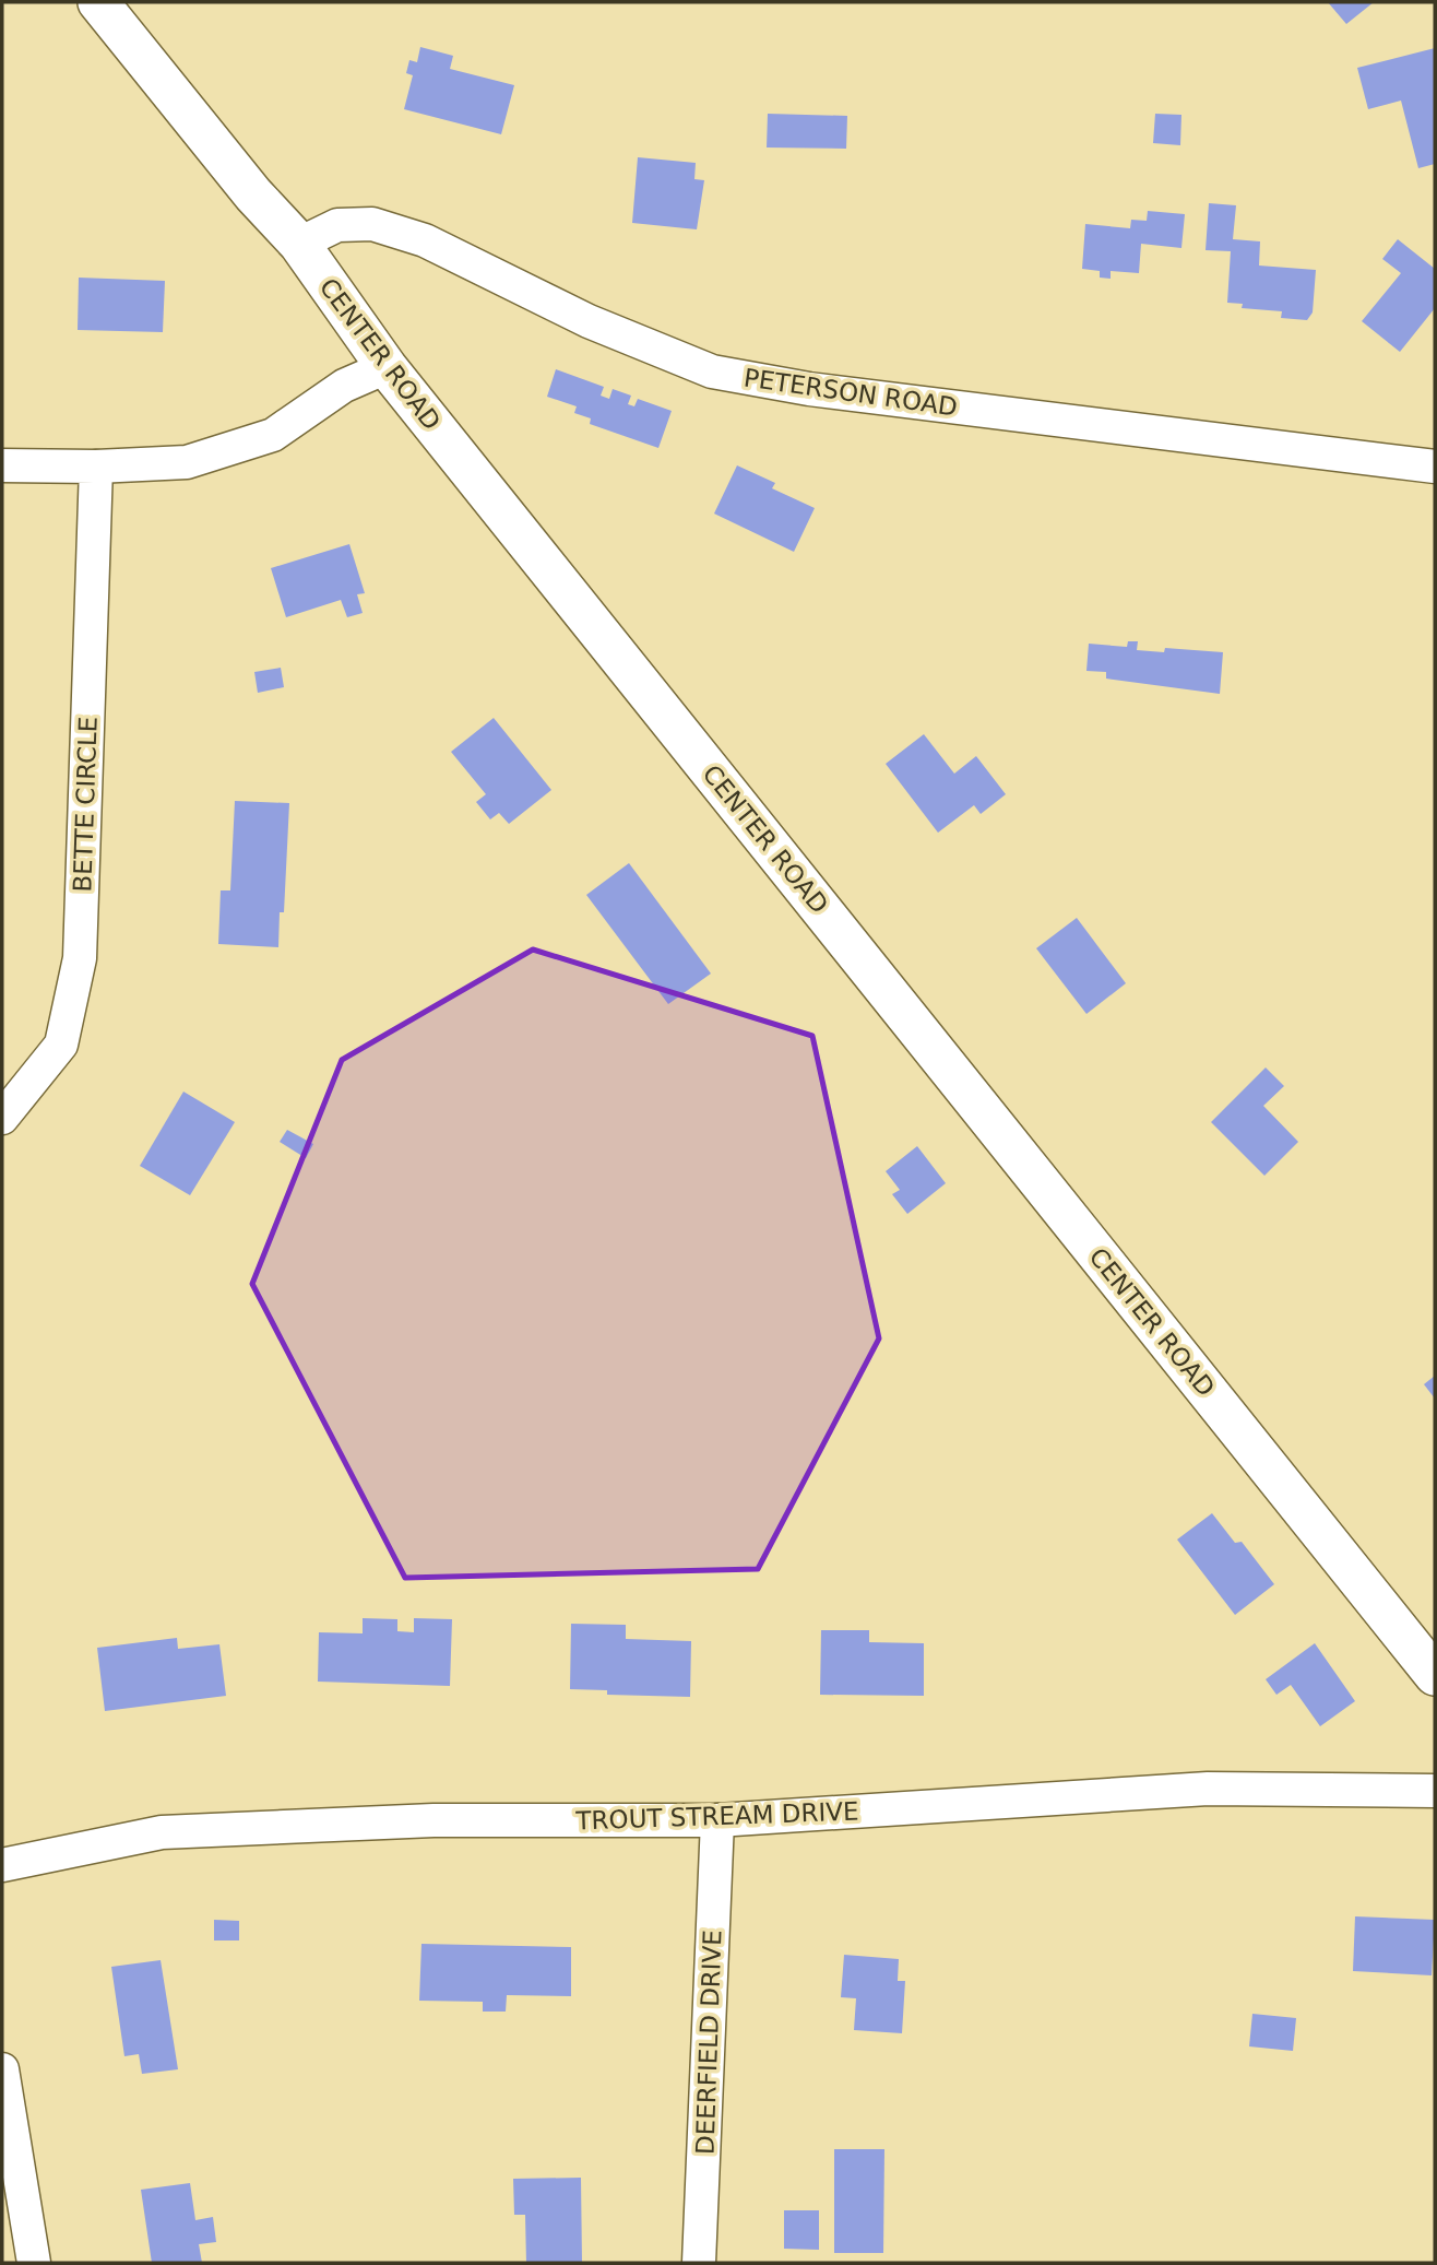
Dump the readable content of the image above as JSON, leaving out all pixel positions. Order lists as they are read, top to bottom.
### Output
{
  "streets": {
    "street": [
      "CENTER ROAD",
      "PETERSON ROAD",
      "BETTE CIRCLE",
      "TROUT STREAM DRIVE",
      "DEERFIELD DRIVE"
    ]
  },
  "crossings": [
    ["CENTER ROAD", "PETERSON ROAD"],
    ["TROUT STREAM DRIVE", "DEERFIELD DRIVE"]
  ]
}
